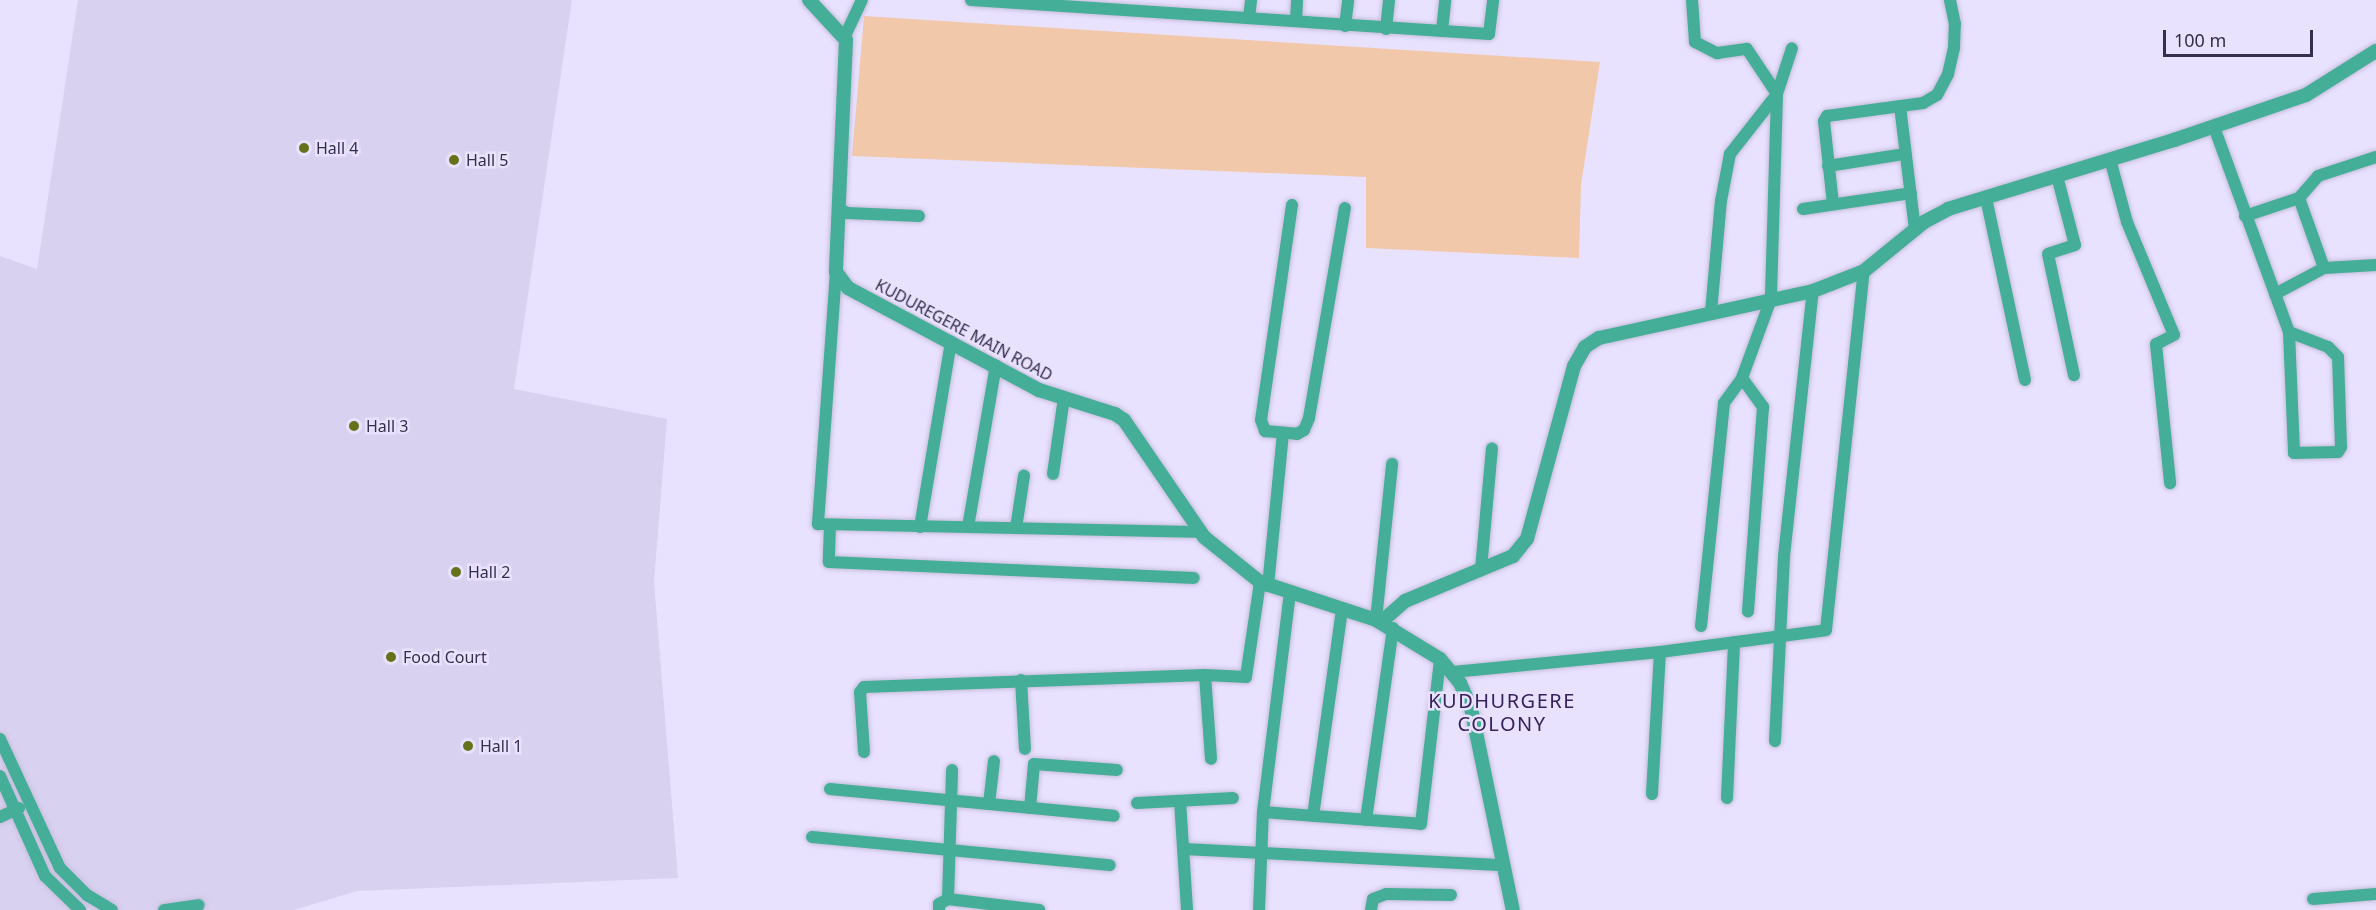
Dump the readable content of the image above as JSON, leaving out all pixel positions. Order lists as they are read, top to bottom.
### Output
{
  "streets": {
    "street": ["KUDUREGERE MAIN ROAD"]
  },
  "districts": ["KUDHURGERE COLONY"],
  "places": [
    "Hall 4",
    "Hall 5",
    "Hall 3",
    "Hall 2",
    "Food Court",
    "Hall 1"
  ],
  "scale_bar": "100 m"
}
